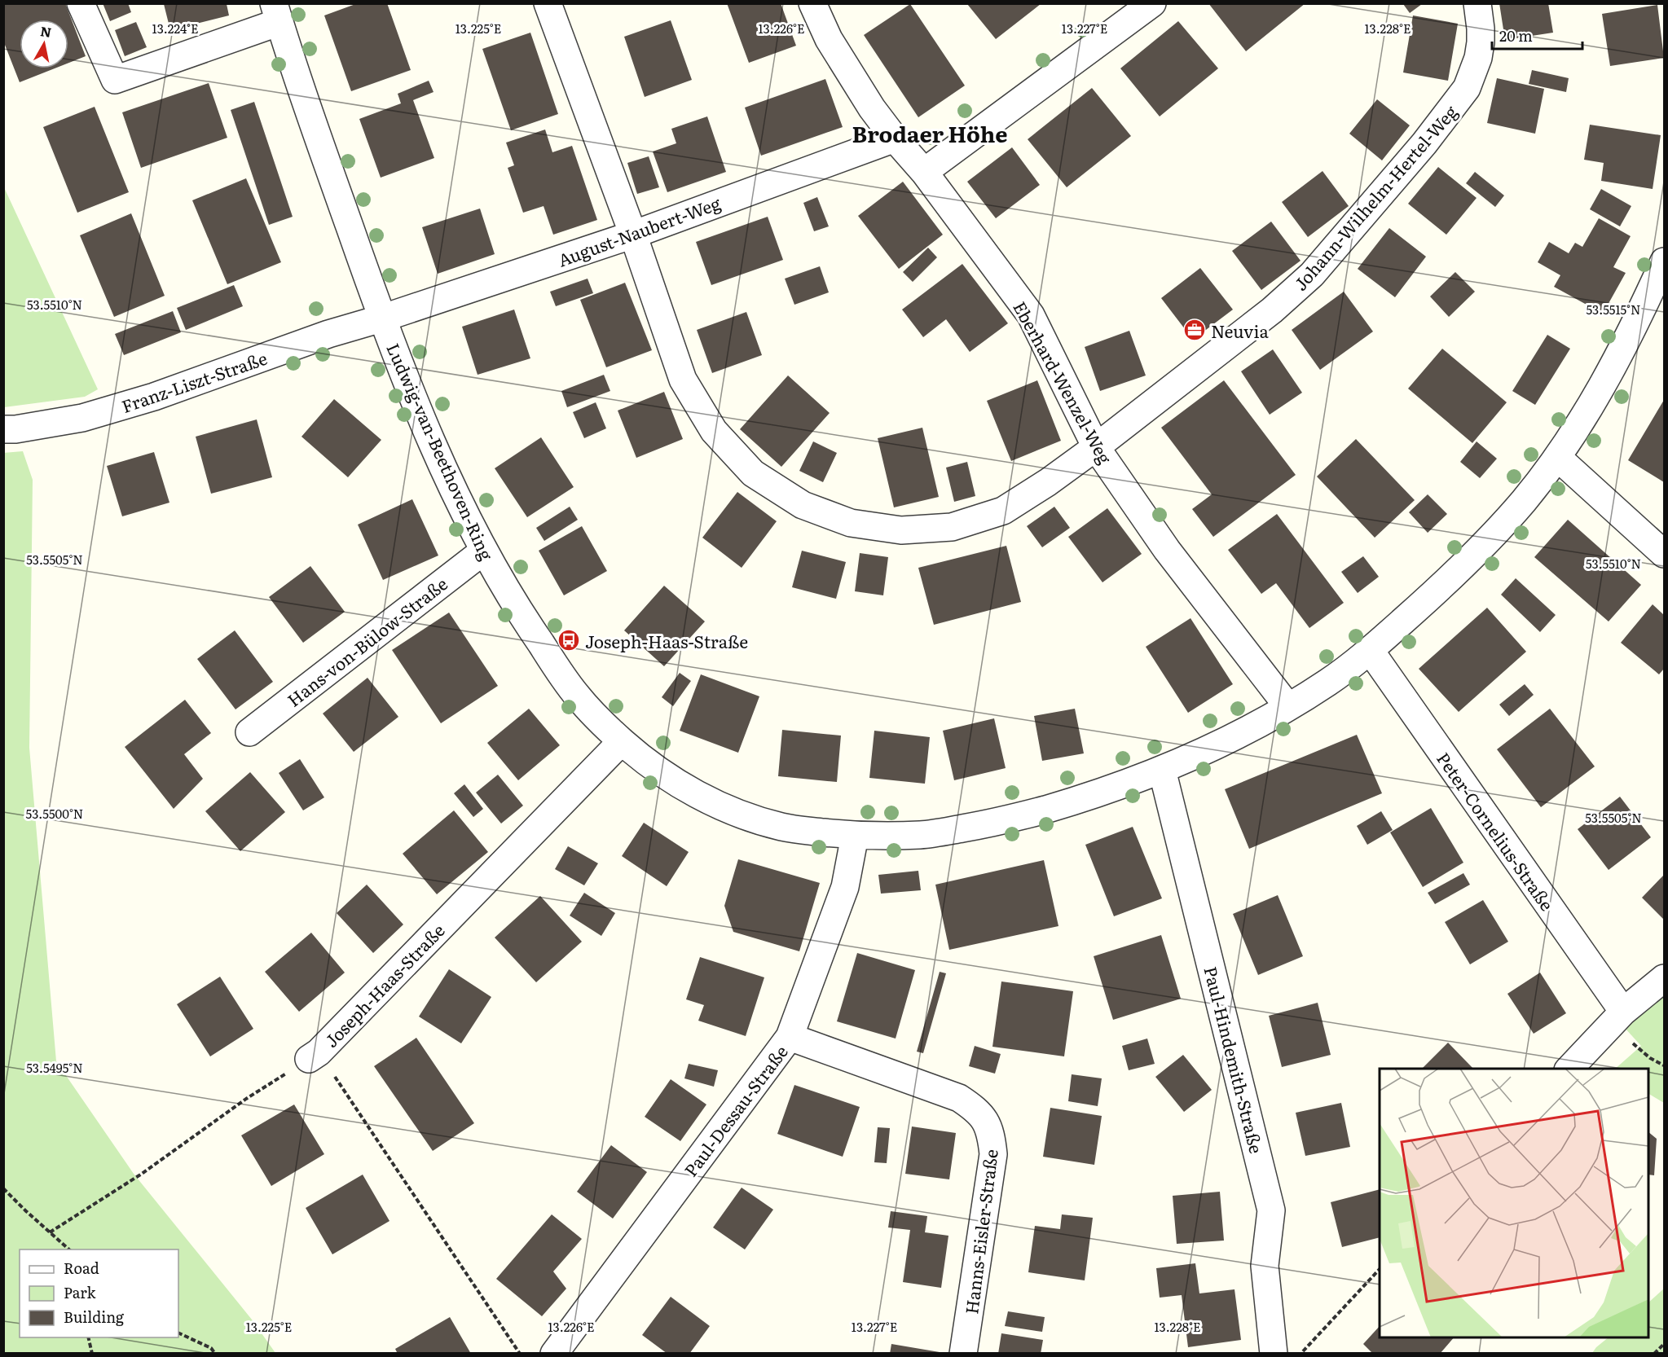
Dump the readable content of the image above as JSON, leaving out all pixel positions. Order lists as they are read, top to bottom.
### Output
{
  "streets": {
    "street": [
      "Johann-Wilhelm-Hertel-Weg",
      "August-Naubert-Weg",
      "Franz-Liszt-Straße",
      "Eberhard-Wenzel-Weg",
      "Ludwig-van-Beethoven-Ring",
      "Hans-von-Bülow-Straße",
      "Peter-Cornelius-Straße",
      "Joseph-Haas-Straße",
      "Paul-Hindemith-Straße",
      "Paul-Dessau-Straße",
      "Hanns-Eisler-Straße"
    ]
  },
  "crossings": [
    ["Johann-Wilhelm-Hertel-Weg", "August-Naubert-Weg"],
    ["Johann-Wilhelm-Hertel-Weg", "Eberhard-Wenzel-Weg"],
    ["August-Naubert-Weg", "Franz-Liszt-Straße"],
    ["August-Naubert-Weg", "Eberhard-Wenzel-Weg"],
    ["August-Naubert-Weg", "Ludwig-van-Beethoven-Ring"],
    ["Franz-Liszt-Straße", "Ludwig-van-Beethoven-Ring"],
    ["Eberhard-Wenzel-Weg", "Ludwig-van-Beethoven-Ring"],
    ["Ludwig-van-Beethoven-Ring", "Hans-von-Bülow-Straße"],
    ["Ludwig-van-Beethoven-Ring", "Peter-Cornelius-Straße"],
    ["Ludwig-van-Beethoven-Ring", "Joseph-Haas-Straße"],
    ["Ludwig-van-Beethoven-Ring", "Paul-Hindemith-Straße"],
    ["Ludwig-van-Beethoven-Ring", "Paul-Dessau-Straße"],
    ["Paul-Dessau-Straße", "Hanns-Eisler-Straße"]
  ],
  "districts": ["Brodaer Höhe"],
  "places": {
    "office": ["Neuvia"],
    "bus stop": ["Joseph-Haas-Straße"]
  },
  "legend": ["Road", "Park", "Building"],
  "scale_bar": "20 m",
  "north": "top",
  "coordinates": [
    "13.224°E",
    "13.225°E",
    "13.226°E",
    "13.227°E",
    "13.228°E",
    "53.5510°N",
    "53.5515°N",
    "53.5505°N",
    "53.5500°N",
    "53.5495°N"
  ]
}
